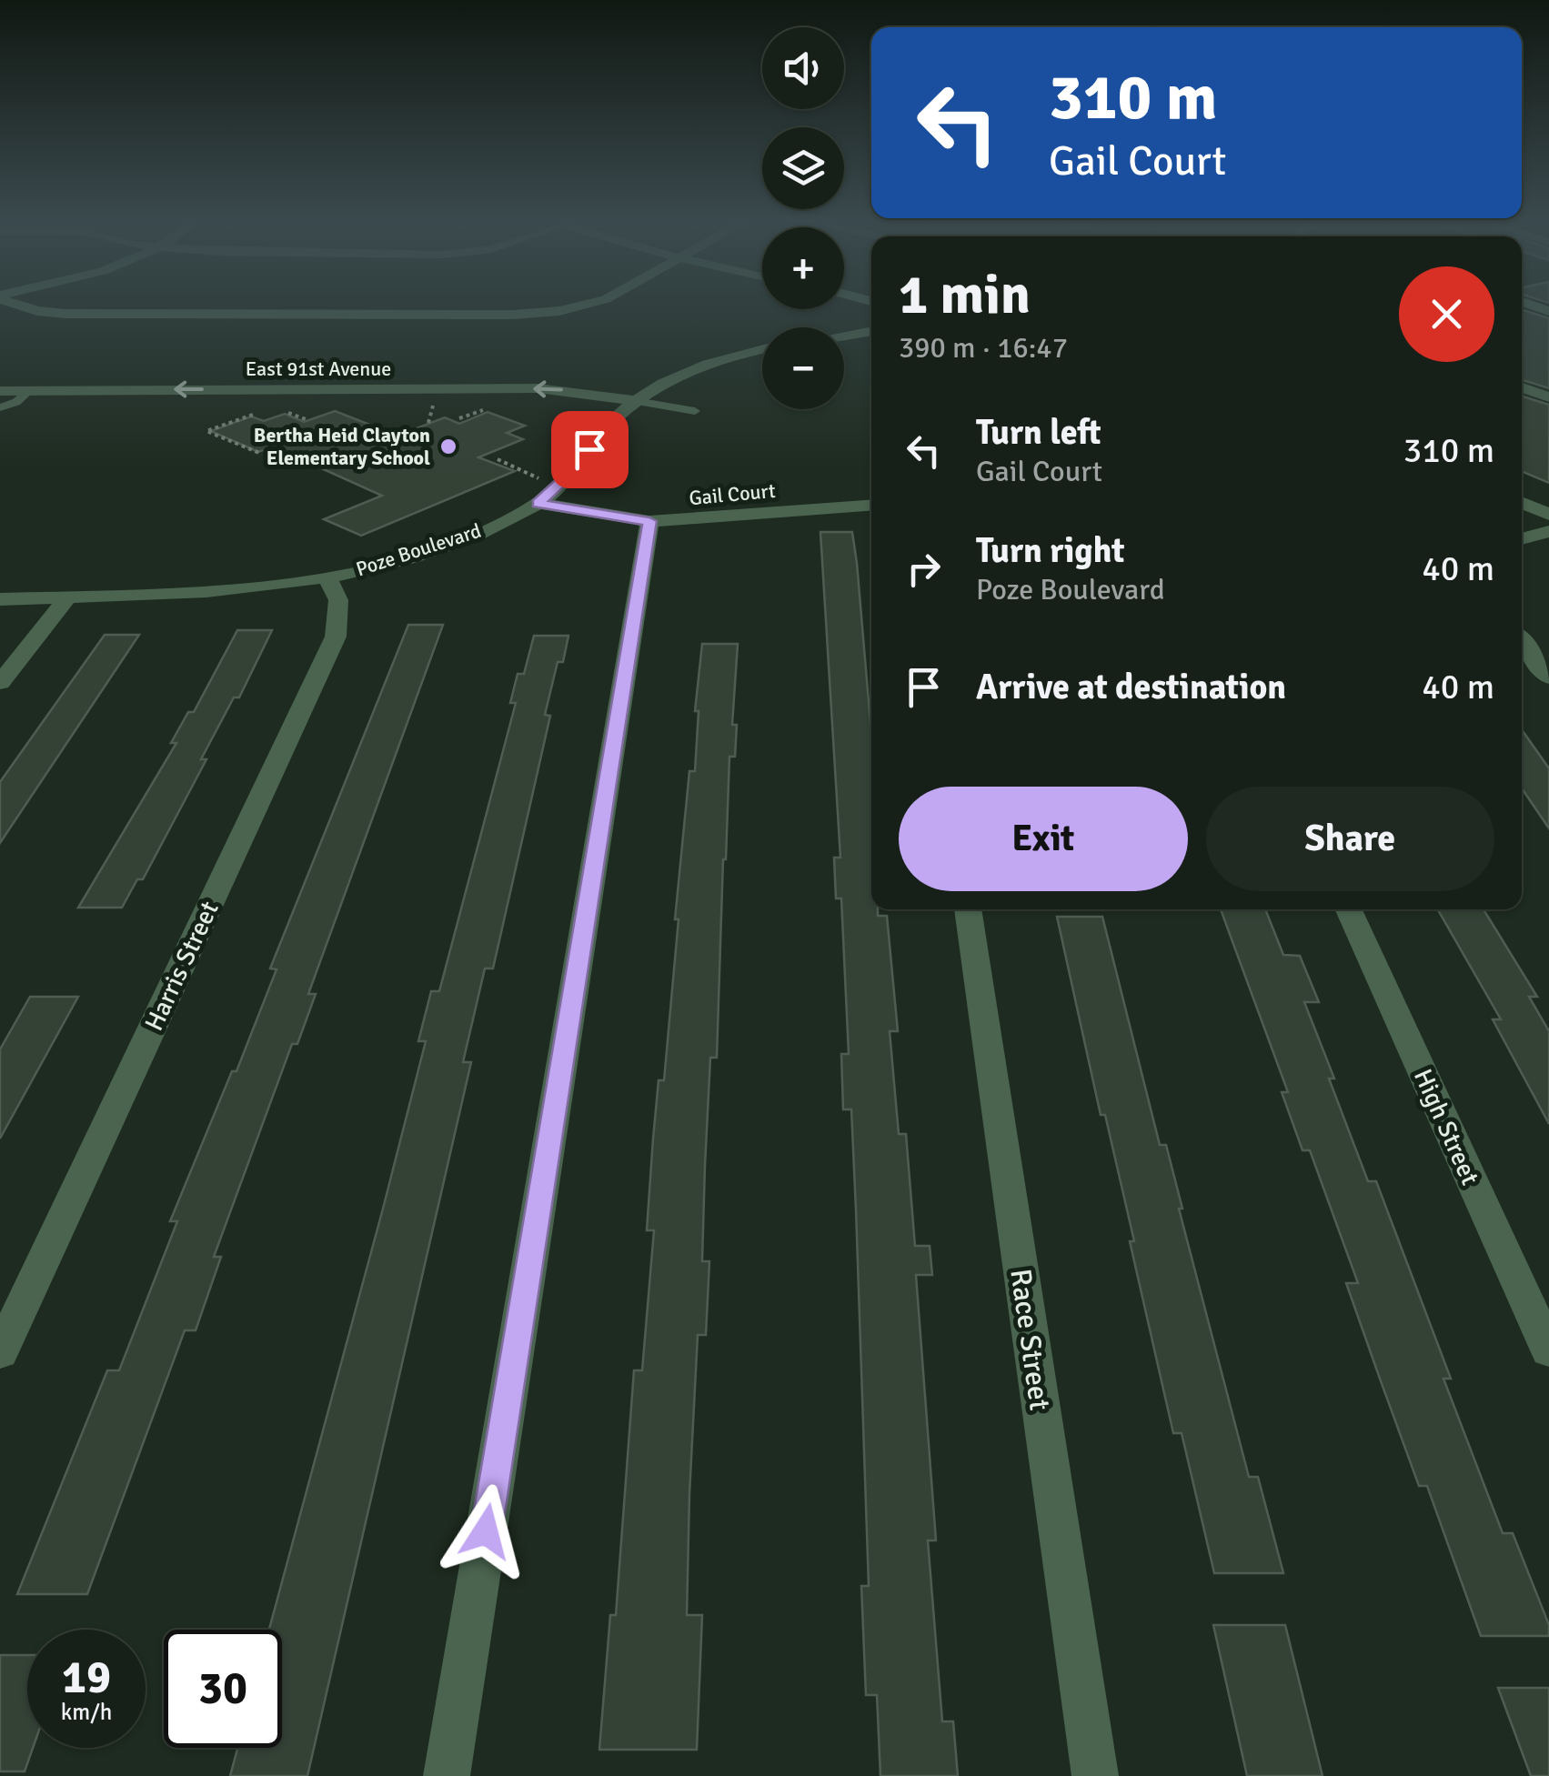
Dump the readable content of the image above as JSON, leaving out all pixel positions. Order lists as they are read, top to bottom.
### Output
{
  "streets": {
    "street": [
      "East 91st Avenue",
      "Gail Court",
      "Poze Boulevard",
      "Harris Street",
      "High Street",
      "Race Street"
    ]
  },
  "crossings": [
    ["East 91st Avenue", "Poze Boulevard"],
    ["Gail Court", "Poze Boulevard"],
    ["Poze Boulevard", "Harris Street"]
  ],
  "places": ["Bertha Heid Clayton Elementary School"],
  "page": {
    "map_buttons": ["+", "−"],
    "turn": ["310 m", "Gail Court"],
    "heading": ["1 min", "390 m · 16:47"],
    "list": [
      {
        "name": "Turn left",
        "note": "Gail Court",
        "value": "310 m"
      },
      {
        "name": "Turn right",
        "note": "Poze Boulevard",
        "value": "40 m"
      },
      {
        "name": "Arrive at destination",
        "value": "40 m"
      }
    ],
    "buttons": ["Exit", "Share"],
    "speed": "19 km/h",
    "limit": "30"
  }
}
